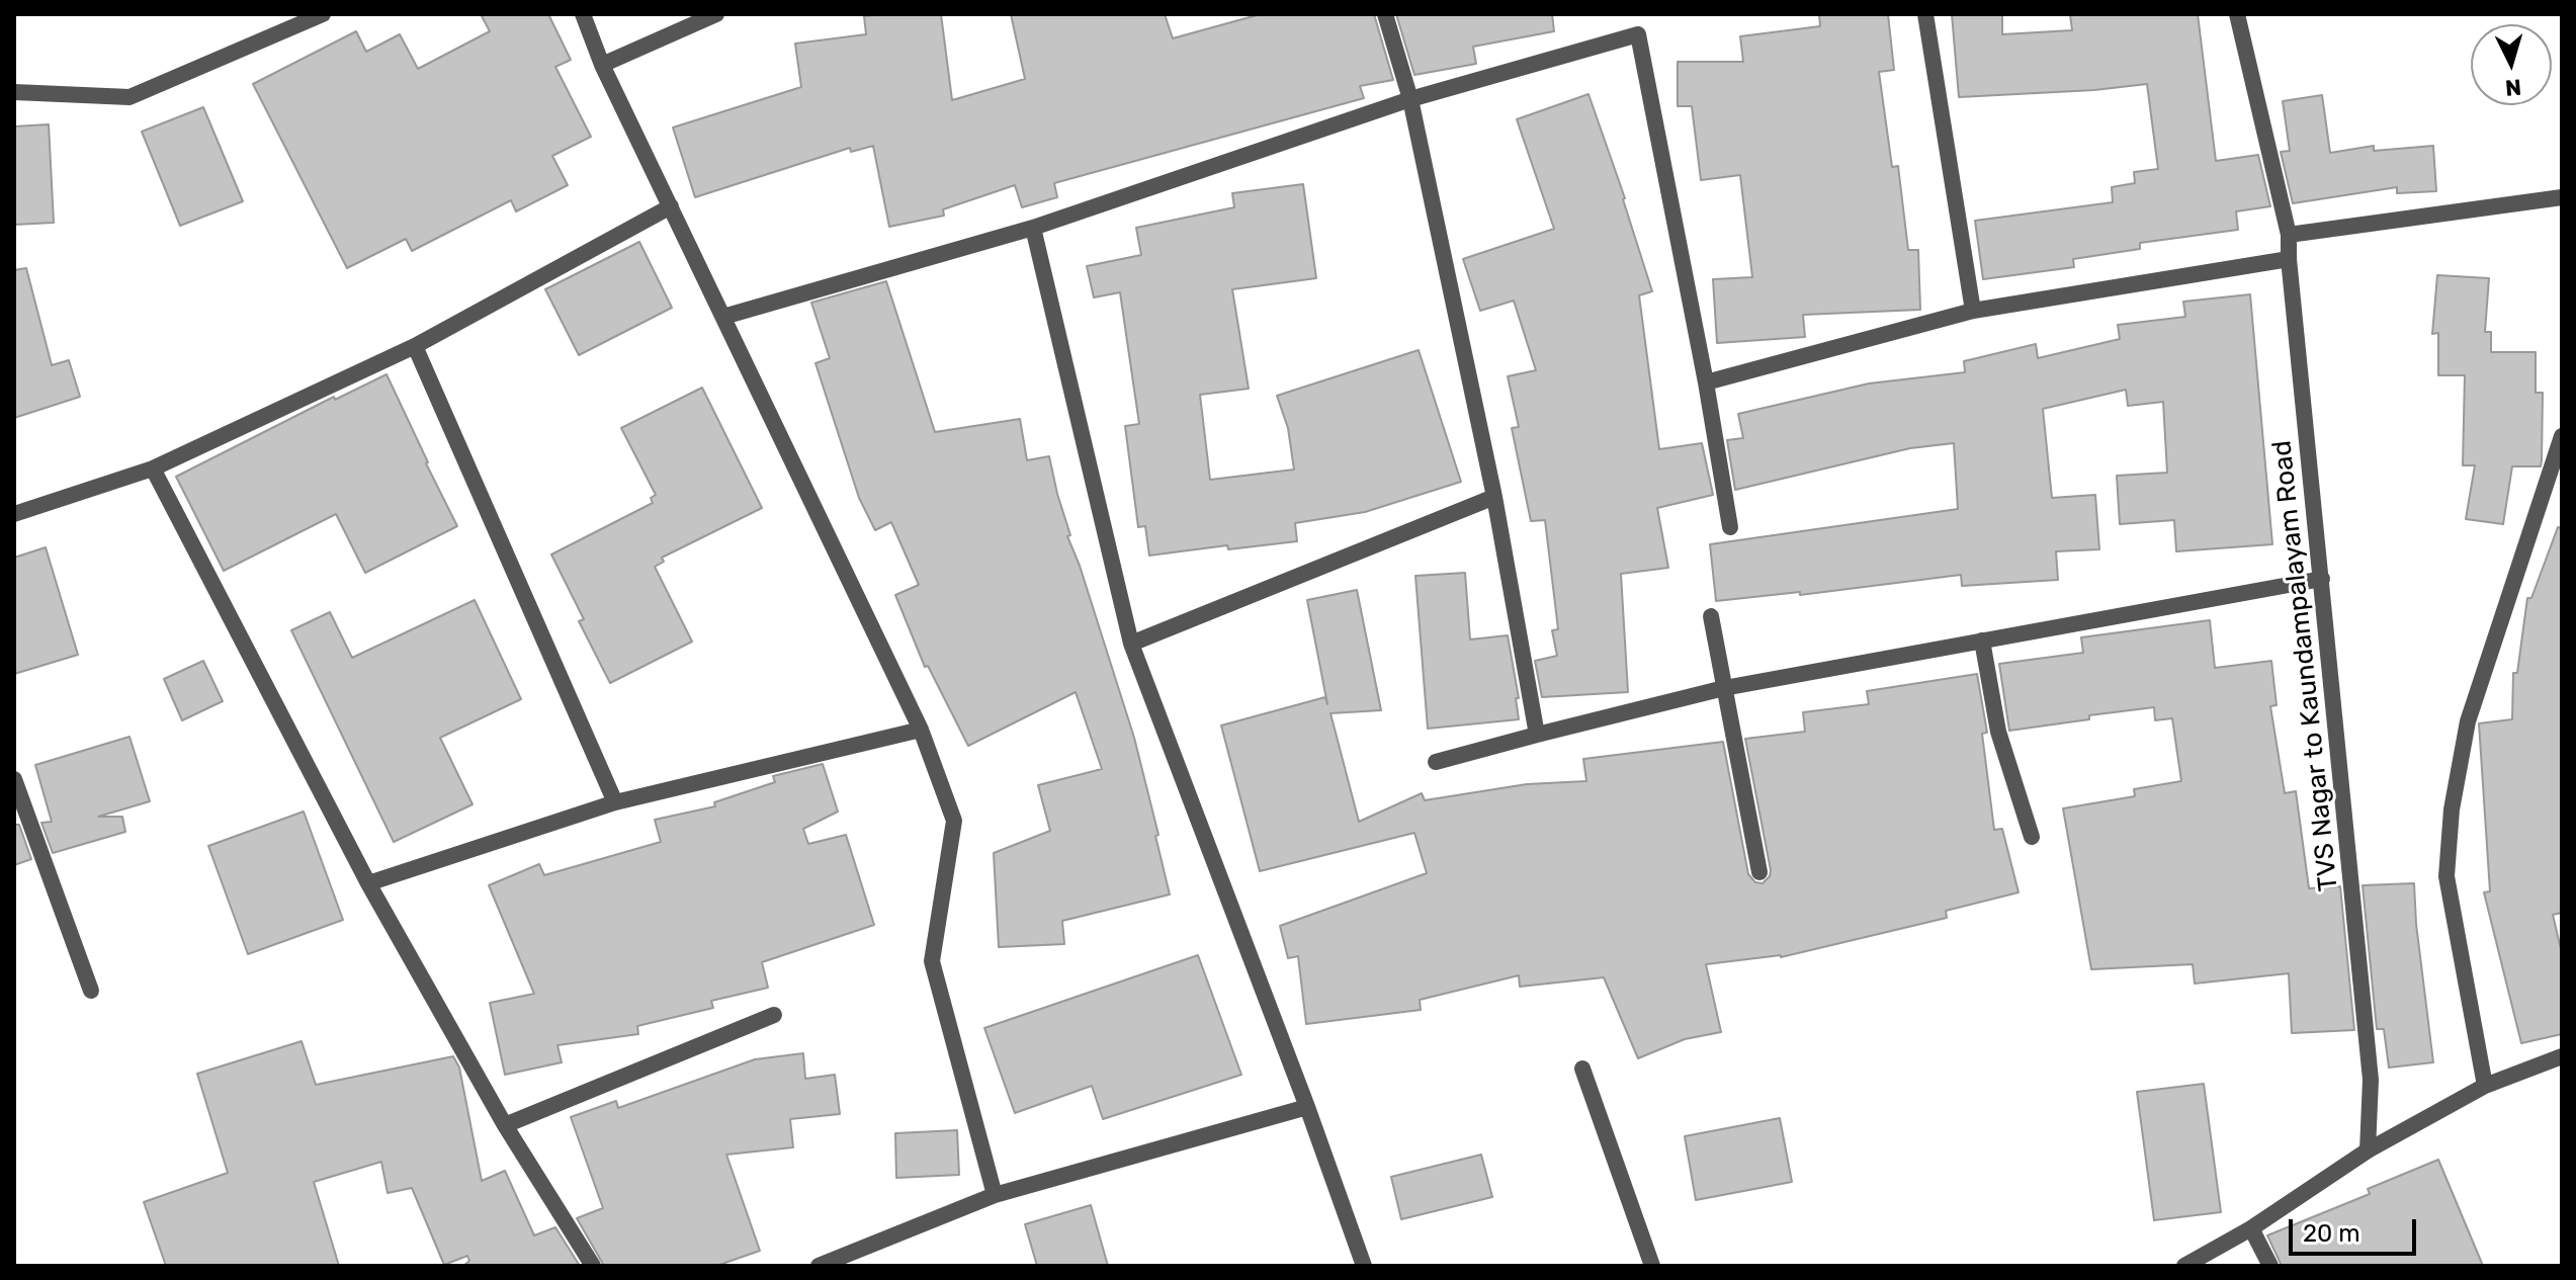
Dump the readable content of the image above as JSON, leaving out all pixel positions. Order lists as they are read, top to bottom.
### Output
{
  "streets": {
    "street": ["TVS Nagar to Kaundampalayam Road"]
  },
  "scale_bar": "20 m",
  "north": "bottom"
}
